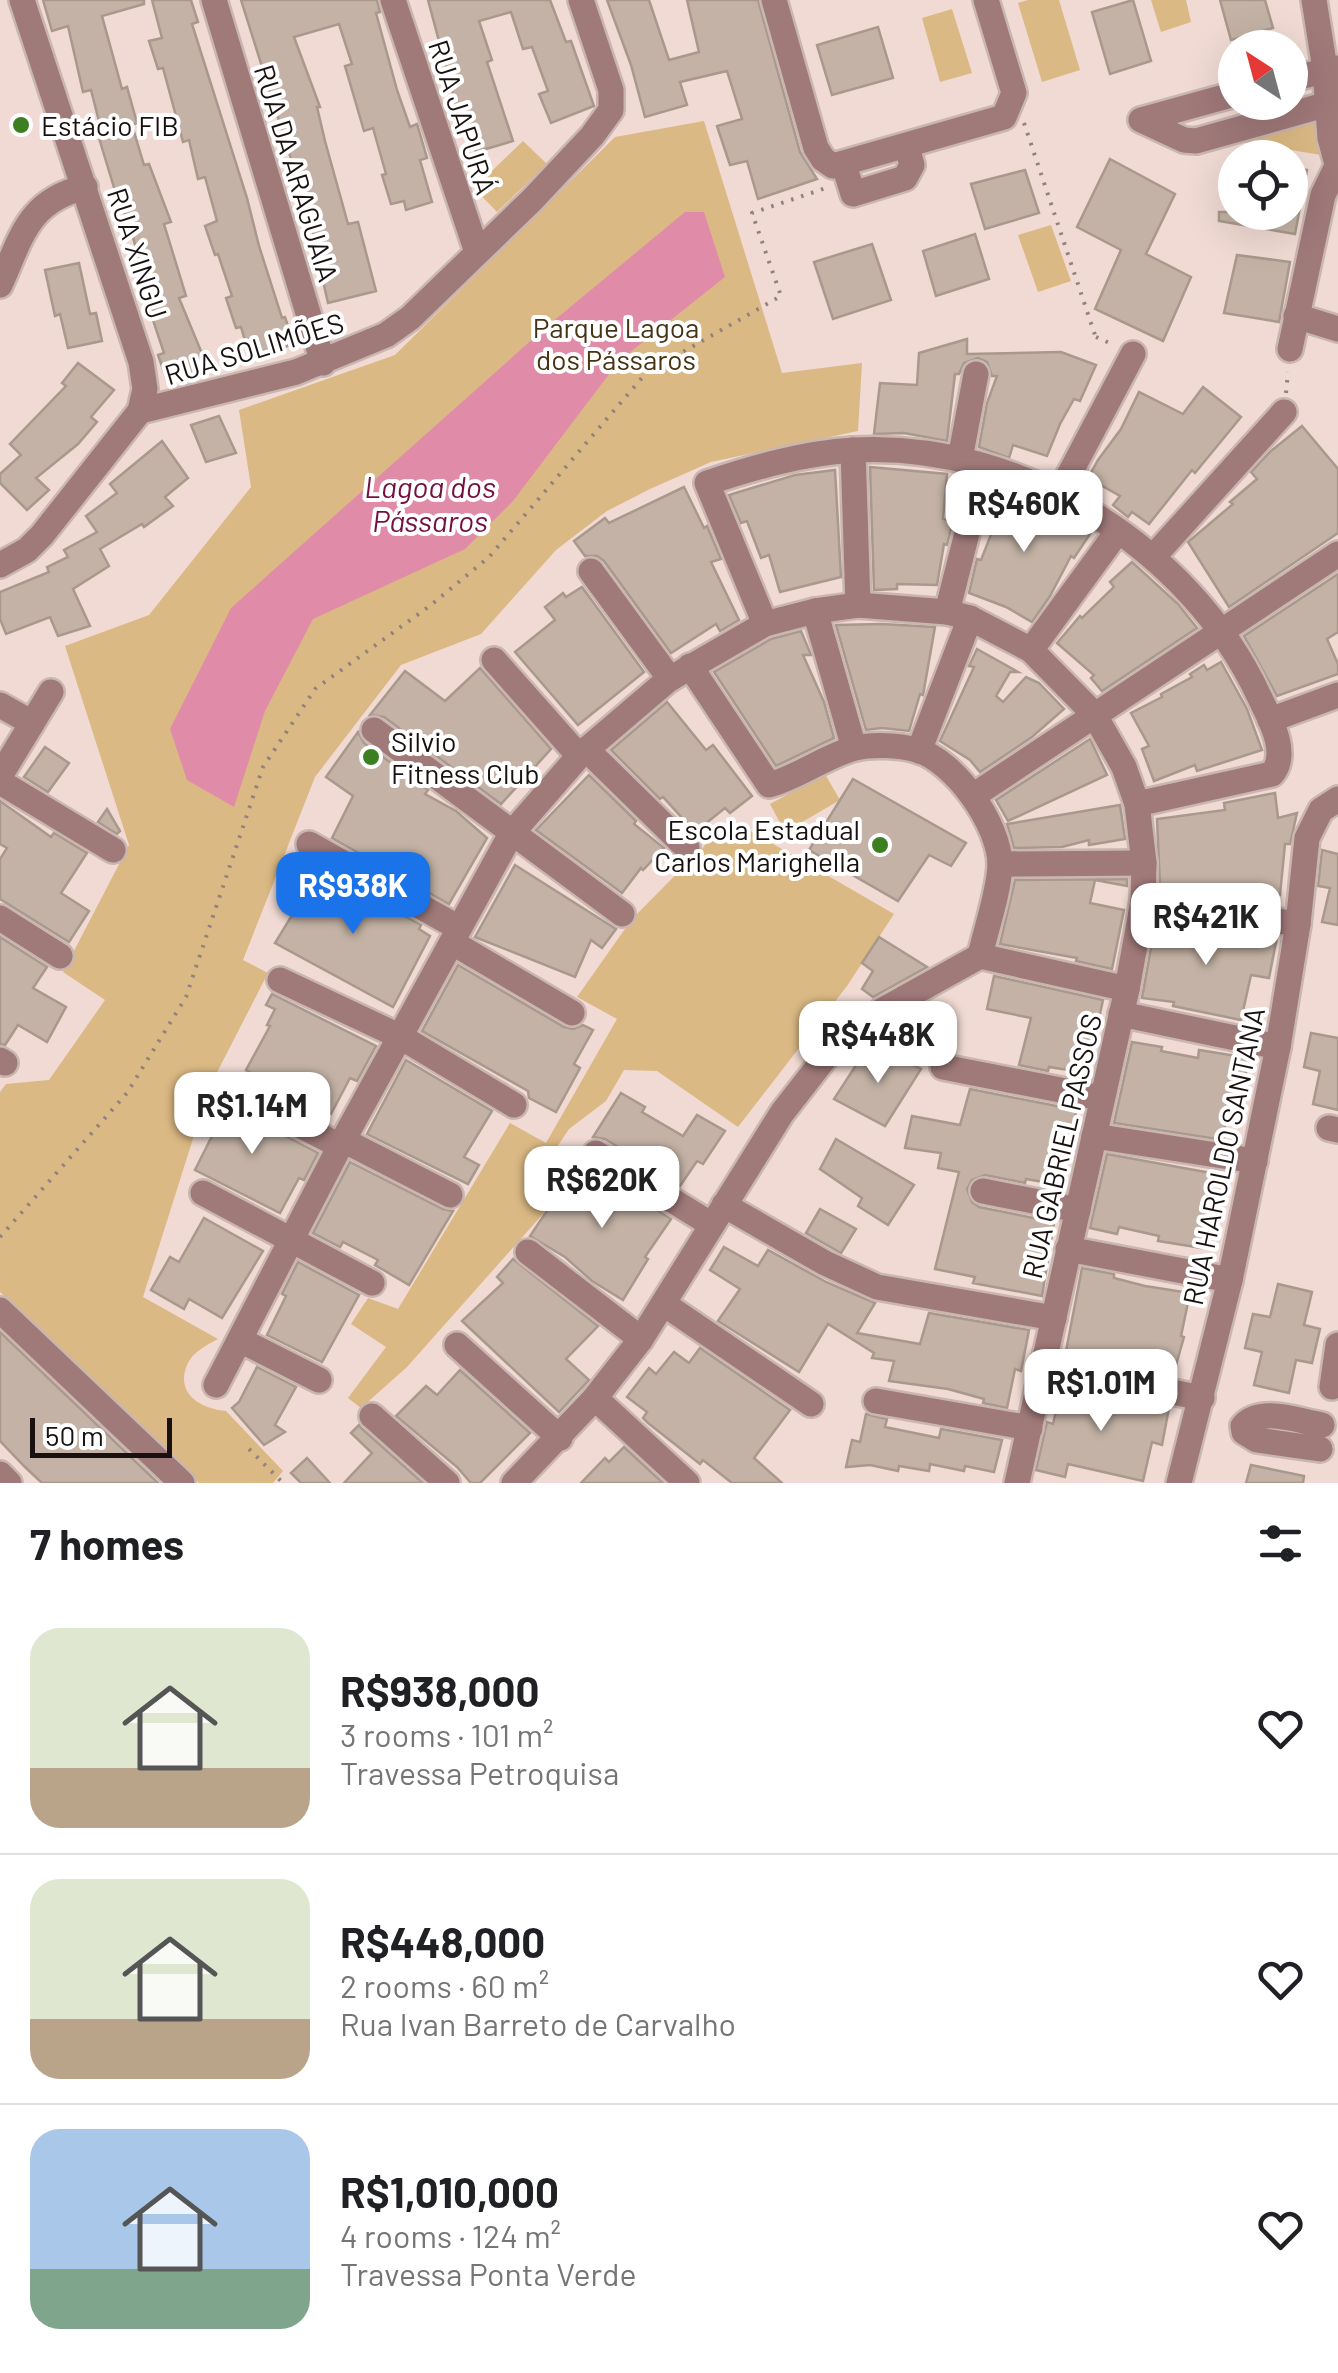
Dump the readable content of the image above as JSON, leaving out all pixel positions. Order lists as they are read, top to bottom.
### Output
{
  "streets": {
    "street": [
      "RUA JAPURÁ",
      "RUA DA ARAGUAIA",
      "RUA XINGU",
      "RUA SOLIMÕES",
      "RUA GABRIEL PASSOS",
      "RUA HAROLDO SANTANA"
    ]
  },
  "crossings": [
    ["RUA JAPURÁ", "RUA SOLIMÕES"],
    ["RUA DA ARAGUAIA", "RUA SOLIMÕES"],
    ["RUA XINGU", "RUA SOLIMÕES"]
  ],
  "water": ["Lagoa dos Pássaros"],
  "parks": ["Parque Lagoa dos Pássaros"],
  "places": ["Estácio FIB", "Silvio Fitness Club", "Escola Estadual Carlos Marighella"],
  "scale_bar": "50 m",
  "north": "top left",
  "page": {
    "price": [
      "R$460K",
      "R$938K",
      "R$421K",
      "R$448K",
      "R$1.14M",
      "R$620K",
      "R$1.01M"
    ],
    "scale": "50 m",
    "heading": "7 homes",
    "list": [
      {
        "name": "R$938,000",
        "note": "3 rooms · 101 m² · Travessa Petroquisa"
      },
      {
        "name": "R$448,000",
        "note": "2 rooms · 60 m² · Rua Ivan Barreto de Carvalho"
      },
      {
        "name": "R$1,010,000",
        "note": "4 rooms · 124 m² · Travessa Ponta Verde"
      }
    ]
  }
}
